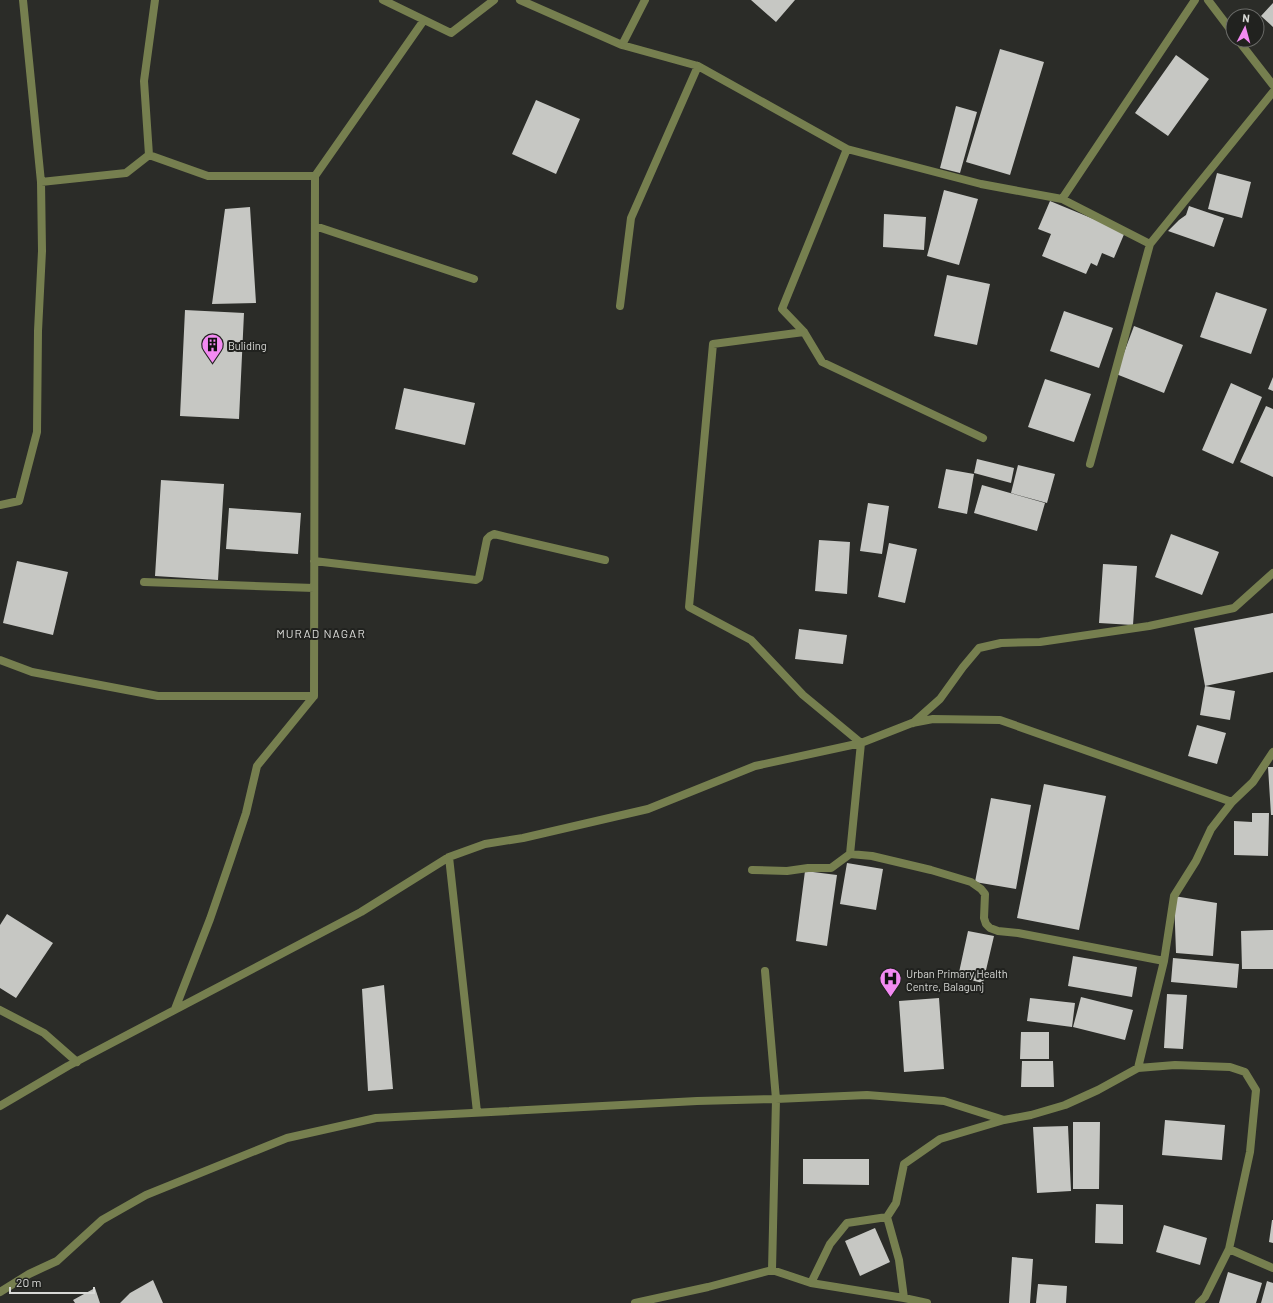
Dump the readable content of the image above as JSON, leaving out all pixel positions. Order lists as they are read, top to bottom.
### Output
{
  "districts": ["MURAD NAGAR"],
  "places": {
    "building": ["Buliding"],
    "hospital": ["Urban Primary Health Centre, Balagunj"]
  },
  "scale_bar": "20 m",
  "north": "top"
}
